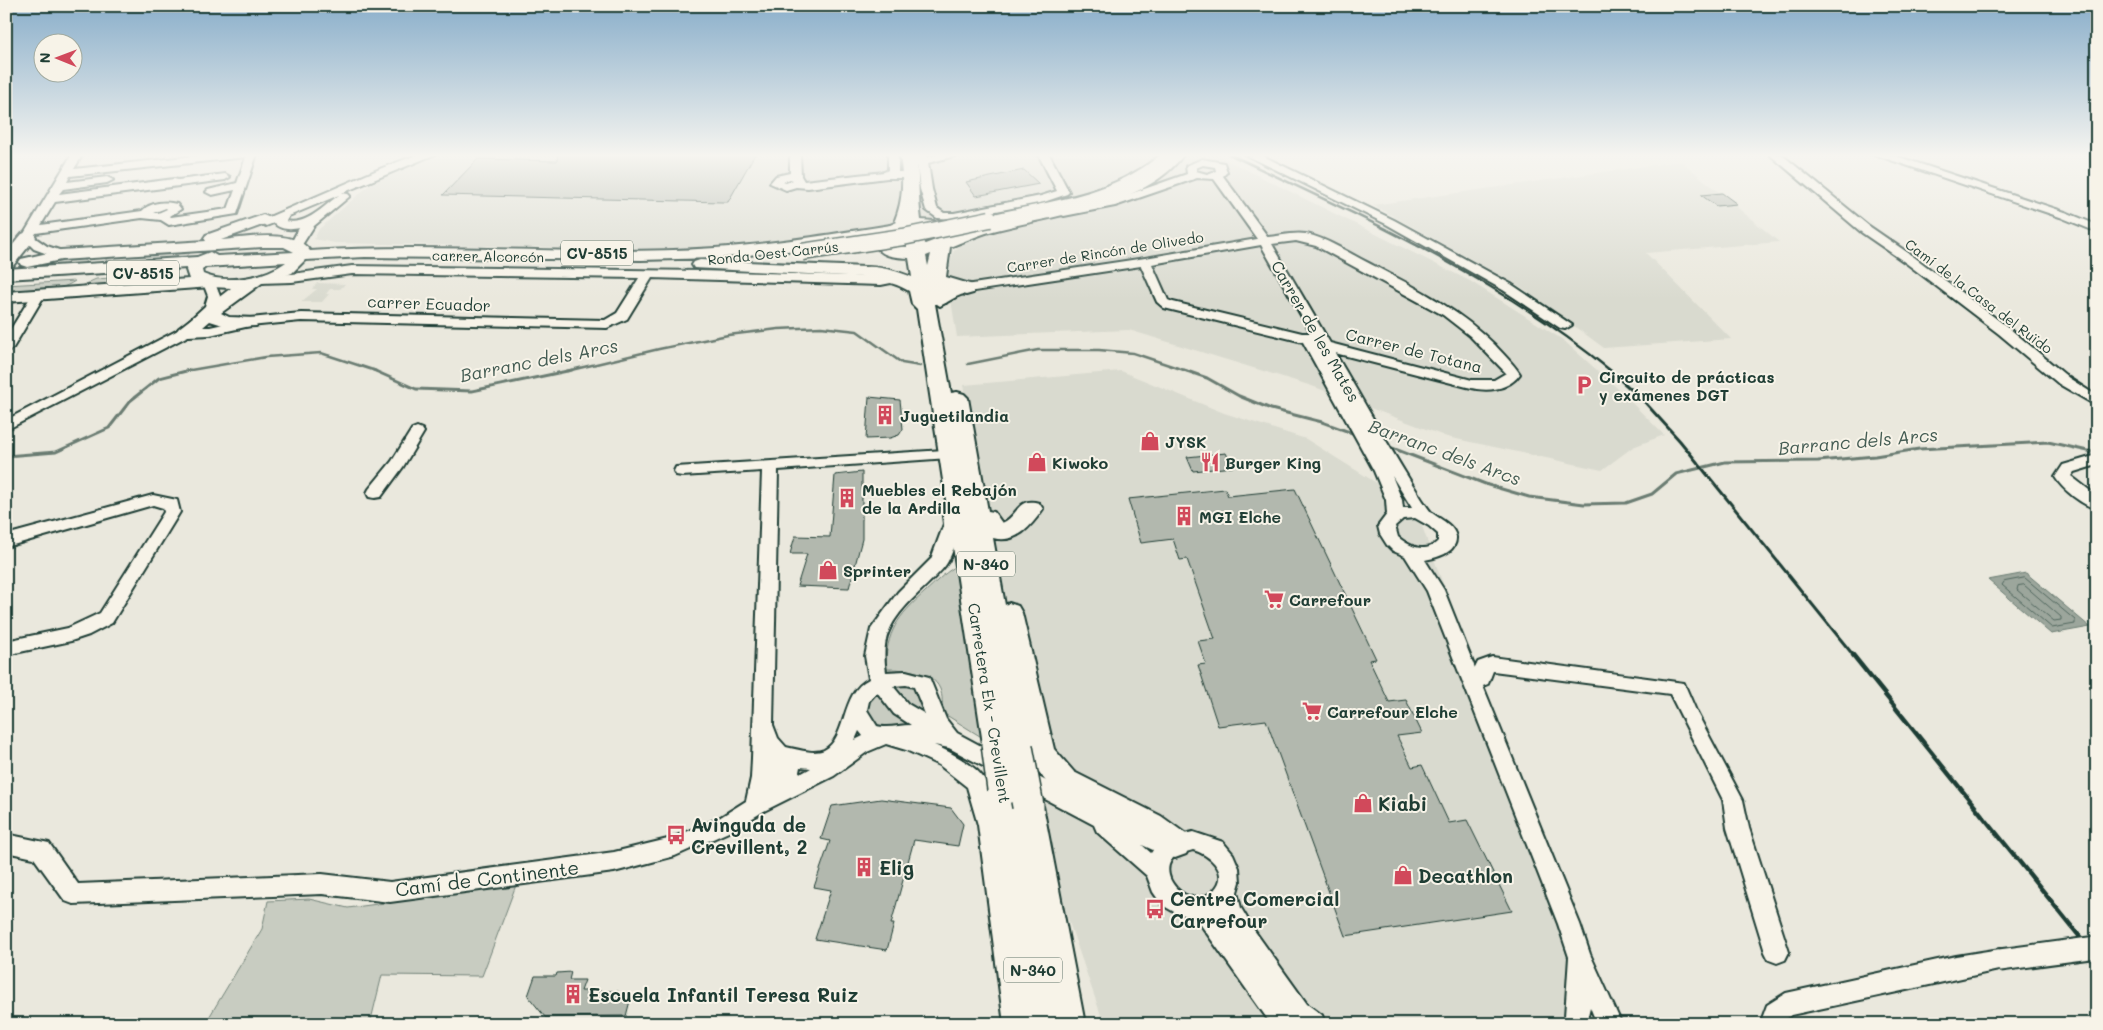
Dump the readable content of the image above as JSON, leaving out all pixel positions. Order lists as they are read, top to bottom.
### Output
{
  "streets": {
    "highway": ["Ronda Oest Carrús", "N-340", "Carretera Elx - Crevillent"],
    "main road": ["CV-8515"],
    "street": [
      "Carrer de Rincón de Olivedo",
      "carrer Alcorcón",
      "Camí de la Casa del Ruïdo",
      "carrer Ecuador",
      "Carrer de les Mates",
      "Carrer de Totana",
      "Camí de Continente"
    ]
  },
  "crossings": [
    ["Carrer de Rincón de Olivedo", "Carrer de les Mates"],
    ["Carrer de Rincón de Olivedo", "Carrer de Totana"],
    ["Carrer de Rincón de Olivedo", "Carretera Elx - Crevillent"],
    ["Ronda Oest Carrús", "carrer Alcorcón"],
    ["Ronda Oest Carrús", "Carrer de les Mates"],
    ["Ronda Oest Carrús", "Carretera Elx - Crevillent"],
    ["carrer Alcorcón", "carrer Ecuador"],
    ["Carrer de les Mates", "Carrer de Totana"]
  ],
  "water": ["Barranc dels Arcs"],
  "places": {
    "parking": ["Circuito de prácticas y exámenes DGT"],
    "building": [
      "Juguetilandia",
      "Muebles el Rebajón de la Ardilla",
      "MGI Elche",
      "Elig",
      "Escuela Infantil Teresa Ruiz"
    ],
    "shop": [
      "JYSK",
      "Kiwoko",
      "Sprinter",
      "Kiabi",
      "Decathlon"
    ],
    "restaurant": ["Burger King"],
    "supermarket": ["Carrefour", "Carrefour Elche"],
    "bus stop": ["Avinguda de Crevillent, 2", "Centre Comercial Carrefour"]
  },
  "north": "left"
}
